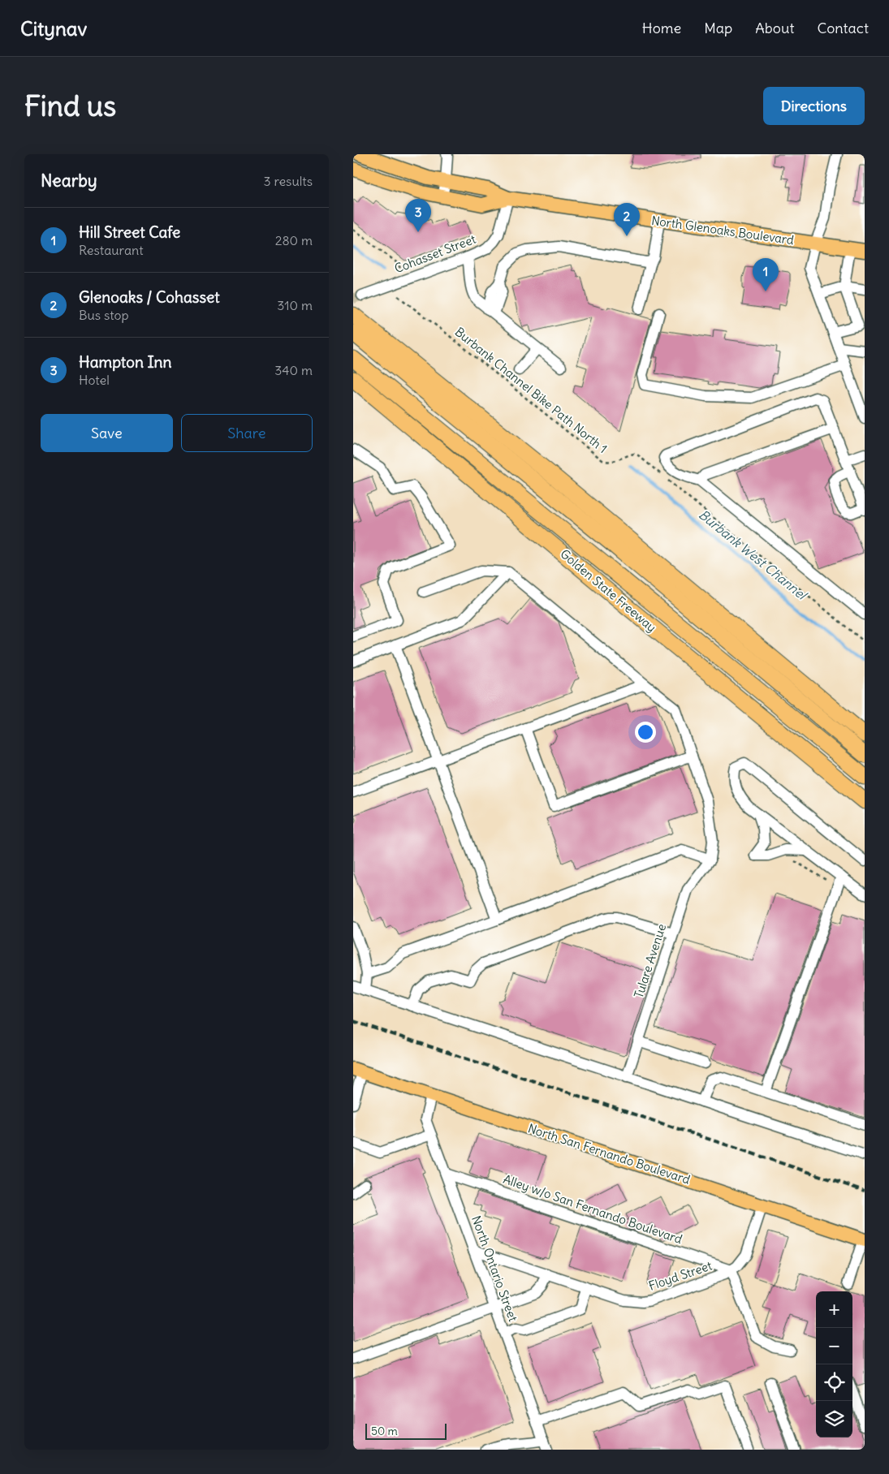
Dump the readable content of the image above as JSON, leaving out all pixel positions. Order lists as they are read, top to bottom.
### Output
{
  "streets": {
    "highway": ["Golden State Freeway"],
    "main road": ["North Glenoaks Boulevard", "North San Fernando Boulevard"],
    "street": [
      "Cohasset Street",
      "Tulare Avenue",
      "Alley w/o San Fernando Boulevard",
      "North Ontario Street",
      "Floyd Street"
    ],
    "path": ["Burbank Channel Bike Path North 1"]
  },
  "crossings": [
    ["North Glenoaks Boulevard", "Cohasset Street"],
    ["North San Fernando Boulevard", "North Ontario Street"],
    ["North San Fernando Boulevard", "Floyd Street"],
    ["Alley w/o San Fernando Boulevard", "North Ontario Street"],
    ["Alley w/o San Fernando Boulevard", "Floyd Street"],
    ["North Ontario Street", "Floyd Street"]
  ],
  "water": ["Burbank West Channel"],
  "scale_bar": "50 m",
  "page": {
    "header": "Citynav",
    "nav": [
      "Home",
      "Map",
      "About",
      "Contact"
    ],
    "buttons": [
      "Directions",
      ["Save", "Share"]
    ],
    "title": "Find us",
    "heading": ["Nearby", "3 results"],
    "pins": ["3", "2", "1"],
    "list": [
      {
        "mark": "1",
        "name": "Hill Street Cafe",
        "note": "Restaurant",
        "value": "280 m"
      },
      {
        "mark": "2",
        "name": "Glenoaks / Cohasset",
        "note": "Bus stop",
        "value": "310 m"
      },
      {
        "mark": "3",
        "name": "Hampton Inn",
        "note": "Hotel",
        "value": "340 m"
      }
    ],
    "map_buttons": ["+", "−"],
    "scale": "50 m"
  }
}
